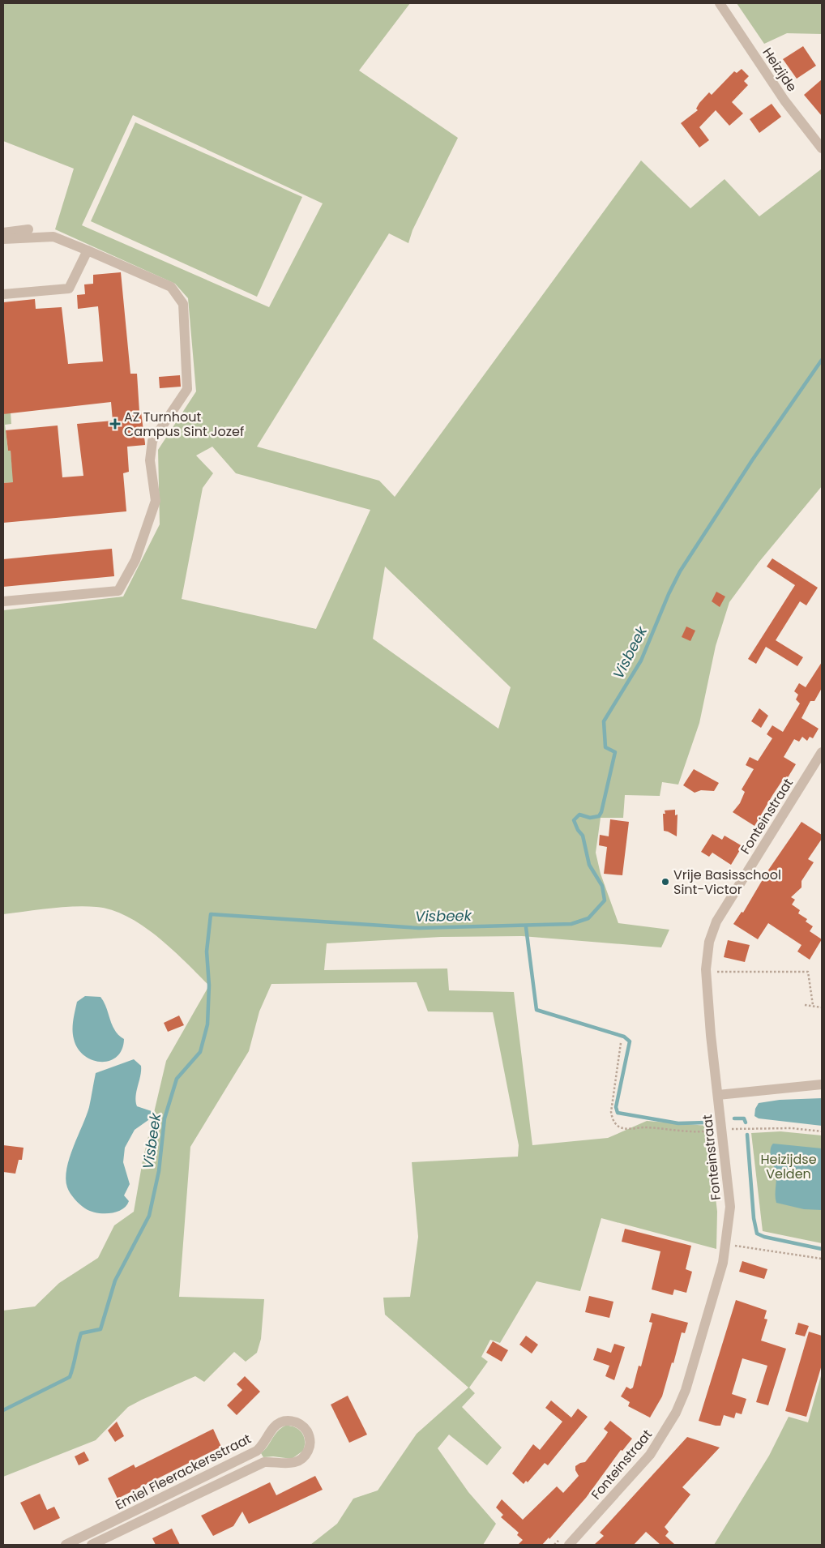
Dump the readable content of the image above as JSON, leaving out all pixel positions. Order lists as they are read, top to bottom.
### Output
{
  "streets": {
    "street": ["Heizijde", "Fonteinstraat", "Emiel Fleerackersstraat"]
  },
  "water": ["Visbeek"],
  "parks": ["Heizijdse Velden"],
  "places": {
    "health": ["AZ Turnhout Campus Sint Jozef"],
    "other": ["Vrije Basisschool Sint-Victor"]
  }
}
